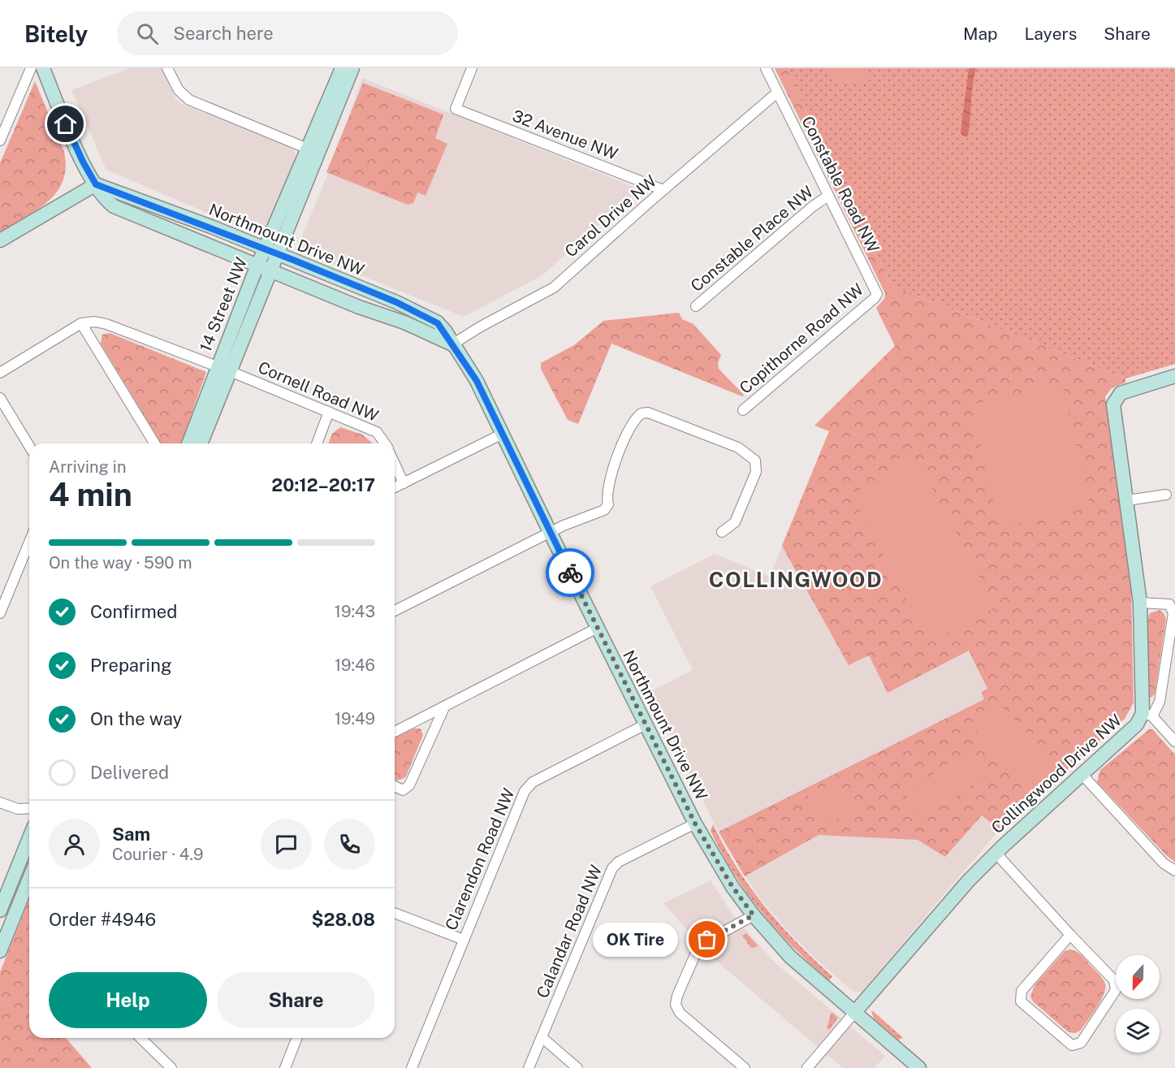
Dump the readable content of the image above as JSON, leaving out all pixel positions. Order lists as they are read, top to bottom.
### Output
{
  "streets": {
    "street": [
      "32 Avenue NW",
      "Constable Road NW",
      "Carol Drive NW",
      "Constable Place NW",
      "Northmount Drive NW",
      "14 Street NW",
      "Copithorne Road NW",
      "Cornell Road NW",
      "Collingwood Drive NW",
      "Clarendon Road NW",
      "Calandar Road NW"
    ]
  },
  "crossings": [
    ["32 Avenue NW", "Carol Drive NW"],
    ["Constable Road NW", "Carol Drive NW"],
    ["Constable Road NW", "Constable Place NW"],
    ["Constable Road NW", "Copithorne Road NW"],
    ["Carol Drive NW", "Northmount Drive NW"],
    ["Northmount Drive NW", "14 Street NW"],
    ["Northmount Drive NW", "Collingwood Drive NW"],
    ["Northmount Drive NW", "Clarendon Road NW"],
    ["Northmount Drive NW", "Calandar Road NW"],
    ["14 Street NW", "Cornell Road NW"]
  ],
  "districts": ["COLLINGWOOD"],
  "places": ["OK Tire"],
  "north": "bottom",
  "page": {
    "header": "Bitely",
    "search": "Search here",
    "nav": ["Map", "Layers", "Share"],
    "heading": ["4 min", "Arriving in", "20:12–20:17"],
    "panel": [
      "Sam",
      "Courier · 4.9",
      "Order #4946",
      "$28.08"
    ],
    "bar": "On the way · 590 m",
    "list": [
      ["Confirmed", "19:43"],
      ["Preparing", "19:46"],
      ["On the way", "19:49"],
      "Delivered"
    ],
    "bubble": "OK Tire",
    "buttons": ["Help", "Share"]
  }
}
